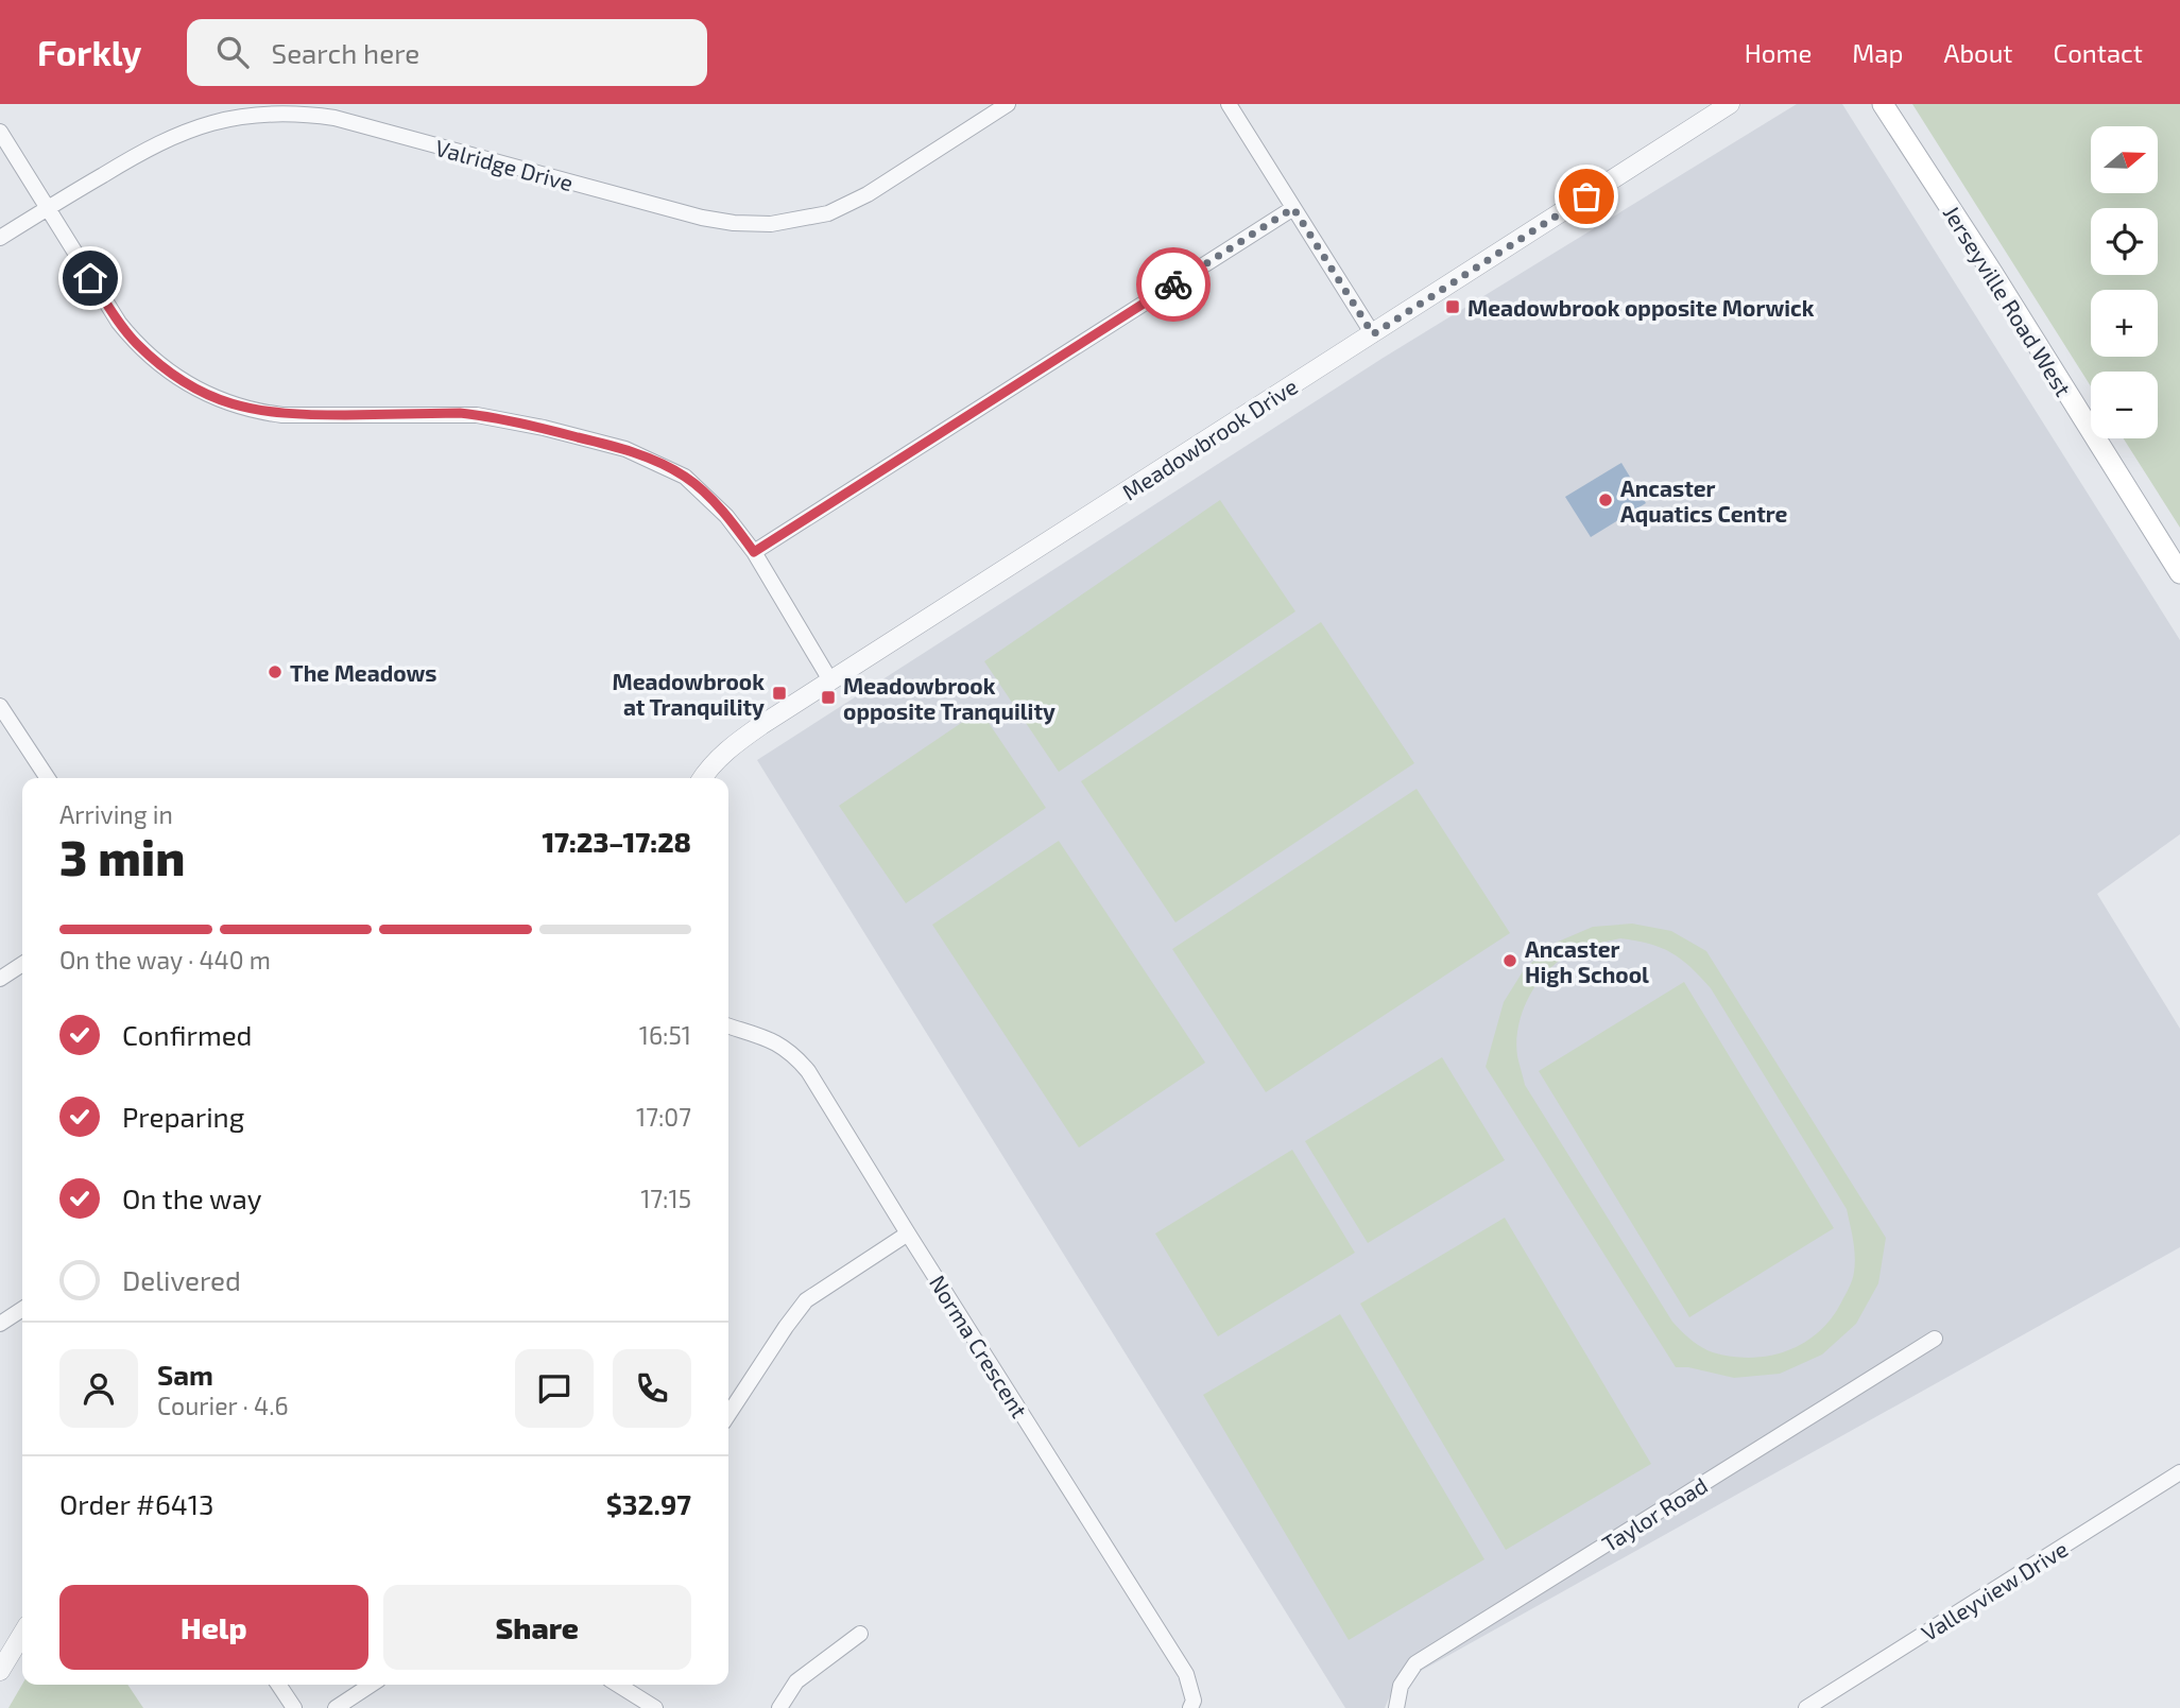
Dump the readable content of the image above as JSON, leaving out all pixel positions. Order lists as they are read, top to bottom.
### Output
{
  "streets": {
    "main road": ["Jerseyville Road West"],
    "street": [
      "Valridge Drive",
      "Meadowbrook Drive",
      "Norma Crescent",
      "Taylor Road",
      "Valleyview Drive"
    ]
  },
  "places": {
    "transit": ["Meadowbrook opposite Morwick", "Meadowbrook at Tranquility", "Meadowbrook opposite Tranquility"],
    "other": ["Ancaster Aquatics Centre", "The Meadows", "Ancaster High School"]
  },
  "north": "right",
  "page": {
    "header": "Forkly",
    "search": "Search here",
    "nav": [
      "Home",
      "Map",
      "About",
      "Contact"
    ],
    "map_buttons": ["+", "−"],
    "heading": ["3 min", "Arriving in", "17:23–17:28"],
    "panel": [
      "Sam",
      "Courier · 4.6",
      "Order #6413",
      "$32.97"
    ],
    "bar": "On the way · 440 m",
    "list": [
      ["Confirmed", "16:51"],
      ["Preparing", "17:07"],
      ["On the way", "17:15"],
      "Delivered"
    ],
    "buttons": ["Help", "Share"]
  }
}
